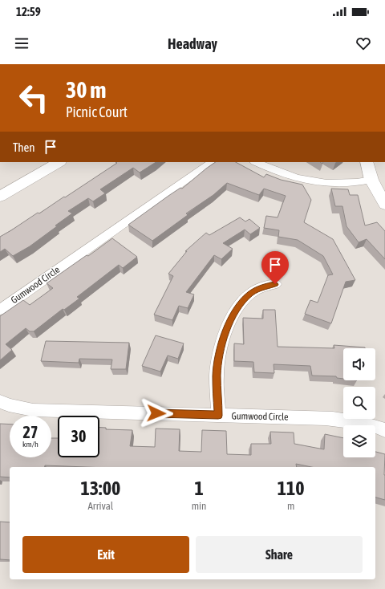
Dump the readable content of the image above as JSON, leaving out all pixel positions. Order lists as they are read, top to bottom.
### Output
{
  "streets": {
    "street": ["Gumwood Circle"]
  },
  "page": {
    "status": "12:59",
    "header": "Headway",
    "turn": ["30 m", "Picnic Court"],
    "then": "Then",
    "speed": "27 km/h",
    "limit": "30",
    "eta": [
      "13:00",
      "Arrival",
      "1",
      "min",
      "110",
      "m"
    ],
    "buttons": ["Exit", "Share"]
  }
}
